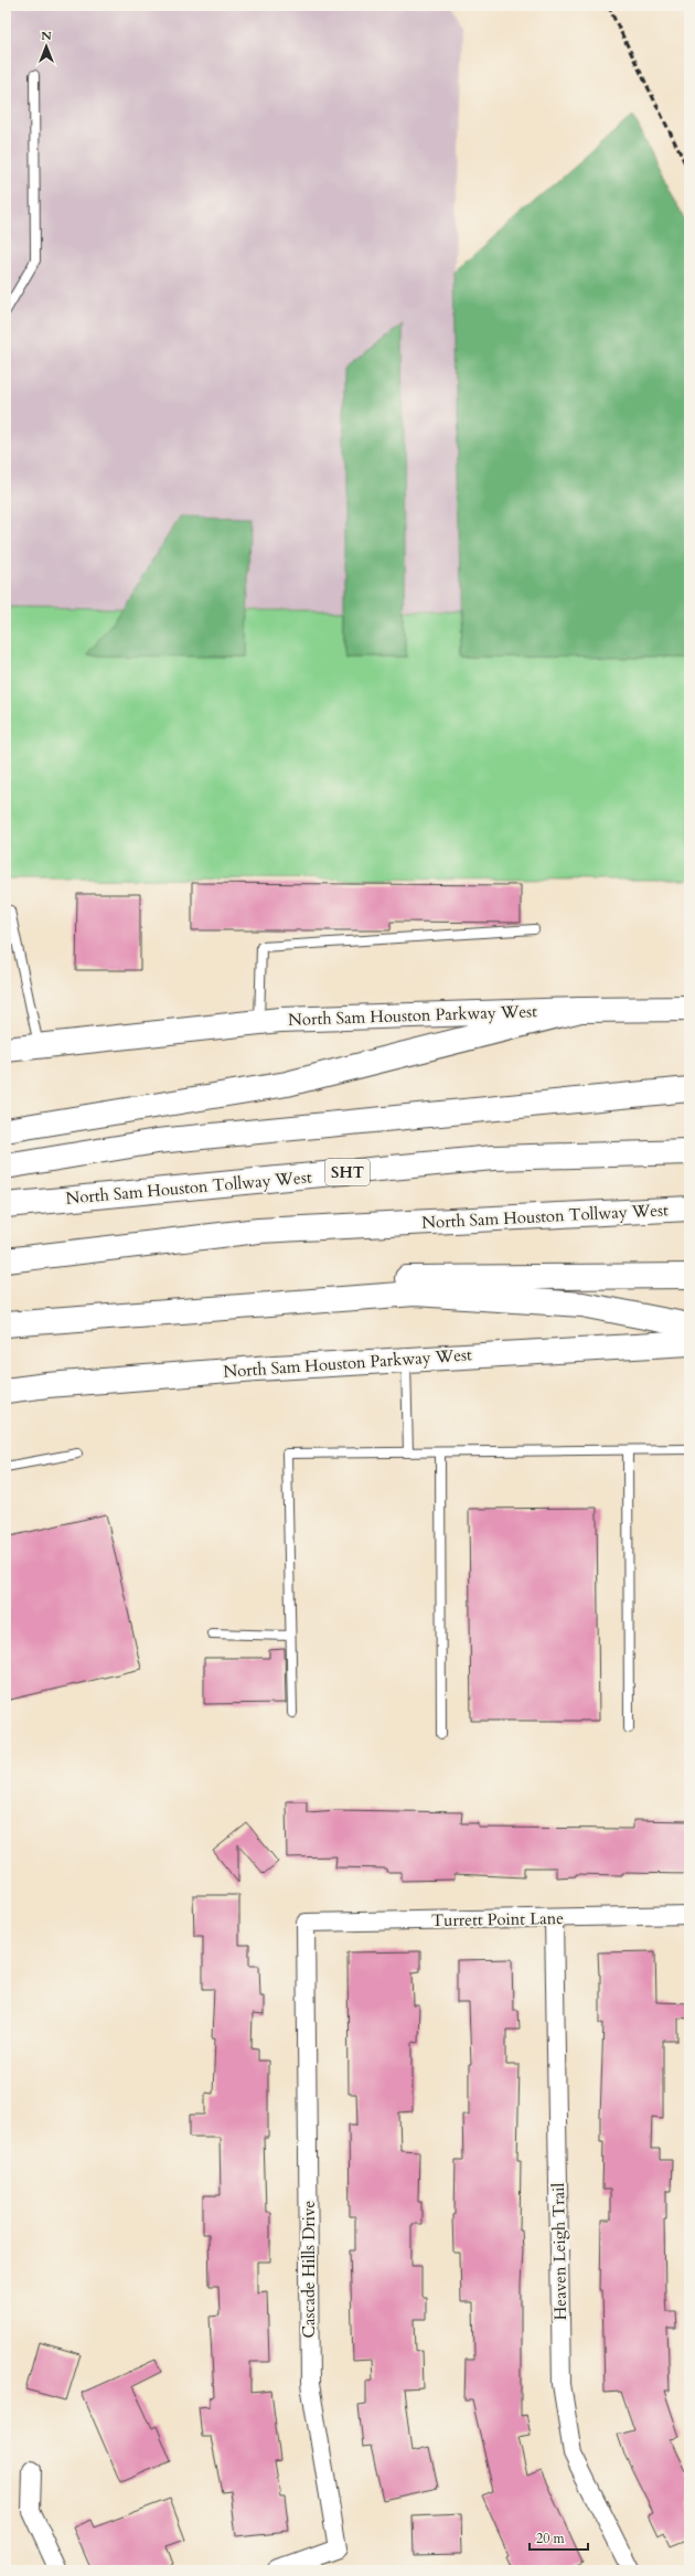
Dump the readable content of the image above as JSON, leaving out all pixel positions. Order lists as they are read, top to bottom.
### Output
{
  "streets": {
    "main road": ["North Sam Houston Parkway West", "SHT", "North Sam Houston Tollway West"],
    "street": ["Turrett Point Lane", "Heaven Leigh Trail", "Cascade Hills Drive"]
  },
  "crossings": [
    ["Turrett Point Lane", "Heaven Leigh Trail"],
    ["Turrett Point Lane", "Cascade Hills Drive"]
  ],
  "scale_bar": "20 m",
  "north": "top"
}
